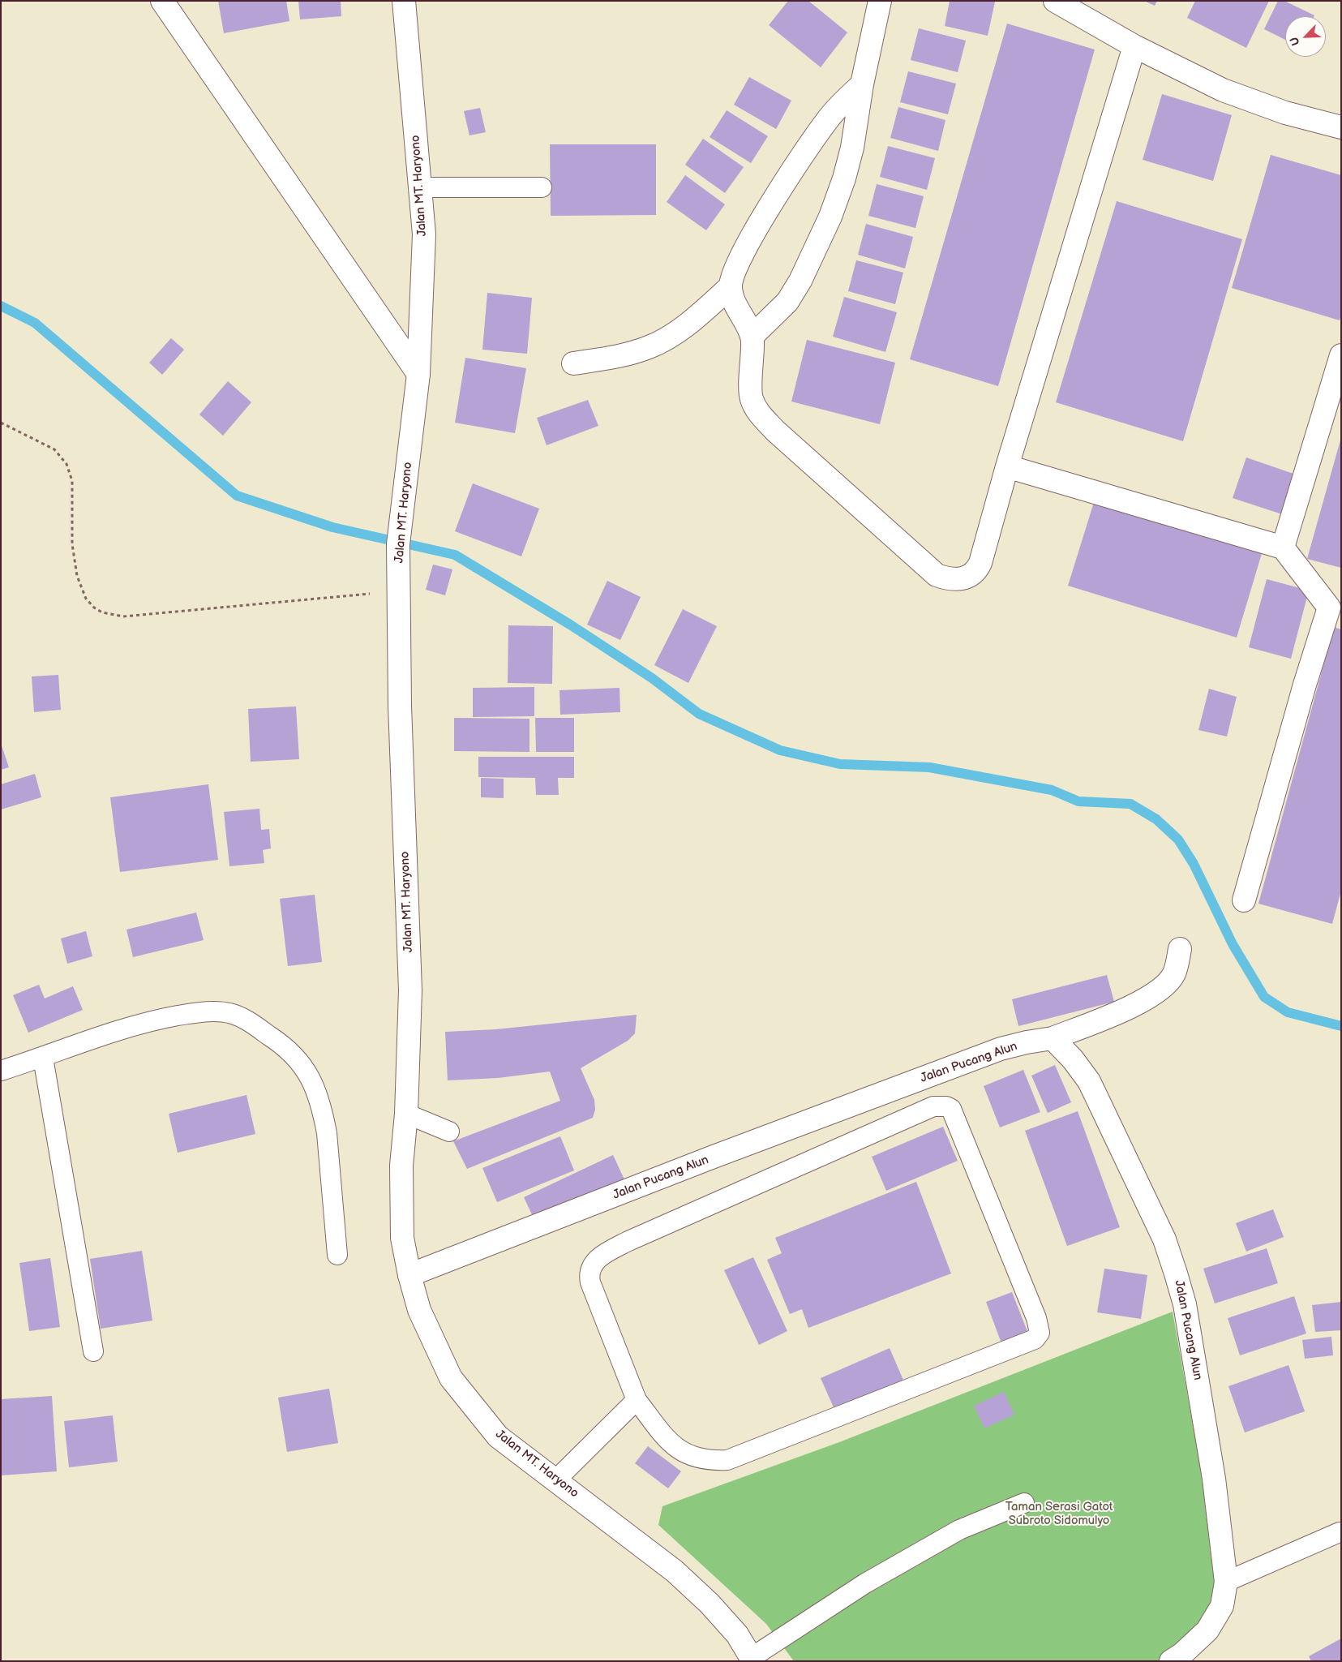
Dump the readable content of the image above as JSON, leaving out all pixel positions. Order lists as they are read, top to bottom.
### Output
{
  "streets": {
    "street": ["Jalan MT. Haryono", "Jalan Pucang Alun"]
  },
  "crossings": [
    ["Jalan MT. Haryono", "Jalan Pucang Alun"]
  ],
  "parks": ["Taman Serasi Gatot Subroto Sidomulyo"],
  "north": "bottom left"
}
